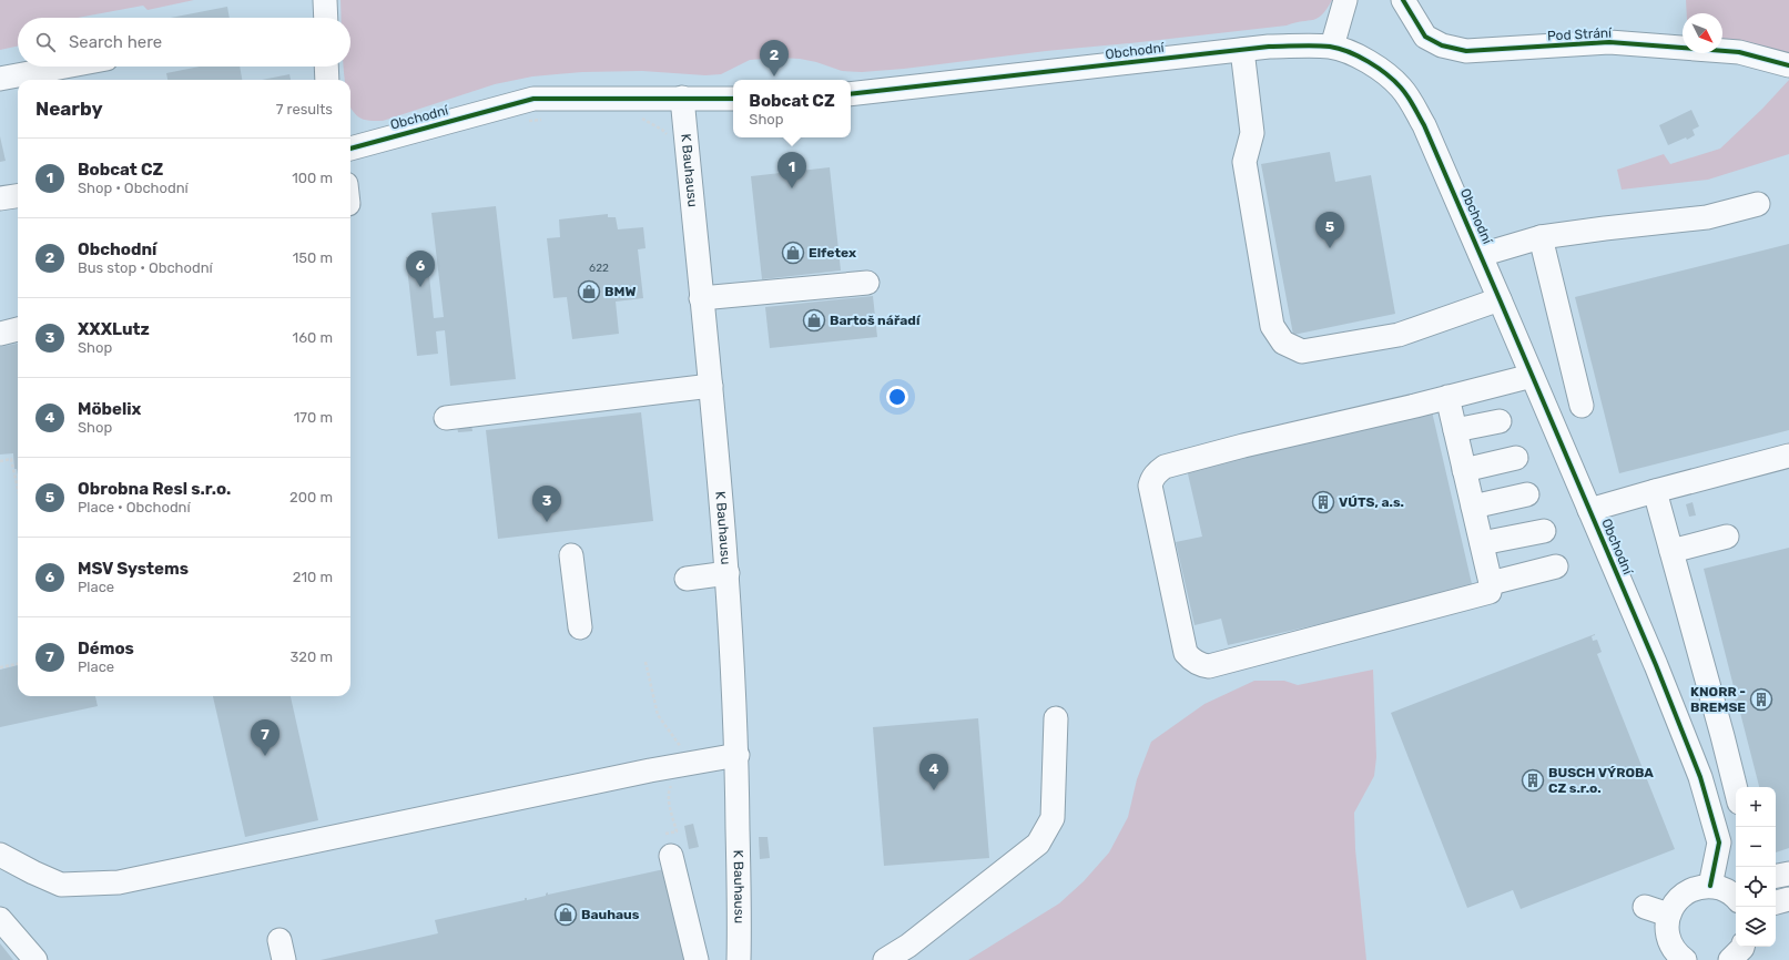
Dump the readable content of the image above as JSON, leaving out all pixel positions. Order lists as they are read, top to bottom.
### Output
{
  "streets": {
    "street": ["Pod Strání", "Obchodní", "K Bauhausu"]
  },
  "crossings": [
    ["Obchodní", "K Bauhausu"]
  ],
  "places": {
    "shop": [
      "Elfetex",
      "BMW",
      "Bartoš nářadí",
      "Bauhaus"
    ],
    "building": ["VÚTS, a.s.", "KNORR - BREMSE", "BUSCH VÝROBA CZ s.r.o."]
  },
  "house_numbers": ["622"],
  "north": "bottom right",
  "page": {
    "search": "Search here",
    "pins": [
      "2",
      "1",
      "5",
      "6",
      "3",
      "7",
      "4"
    ],
    "popup": ["Bobcat CZ", "Shop"],
    "heading": ["Nearby", "7 results"],
    "list": [
      {
        "mark": "1",
        "name": "Bobcat CZ",
        "note": "Shop · Obchodní",
        "value": "100 m"
      },
      {
        "mark": "2",
        "name": "Obchodní",
        "note": "Bus stop · Obchodní",
        "value": "150 m"
      },
      {
        "mark": "3",
        "name": "XXXLutz",
        "note": "Shop",
        "value": "160 m"
      },
      {
        "mark": "4",
        "name": "Möbelix",
        "note": "Shop",
        "value": "170 m"
      },
      {
        "mark": "5",
        "name": "Obrobna Resl s.r.o.",
        "note": "Place · Obchodní",
        "value": "200 m"
      },
      {
        "mark": "6",
        "name": "MSV Systems",
        "note": "Place",
        "value": "210 m"
      },
      {
        "mark": "7",
        "name": "Démos",
        "note": "Place",
        "value": "320 m"
      }
    ],
    "map_buttons": ["+", "−"]
  }
}
